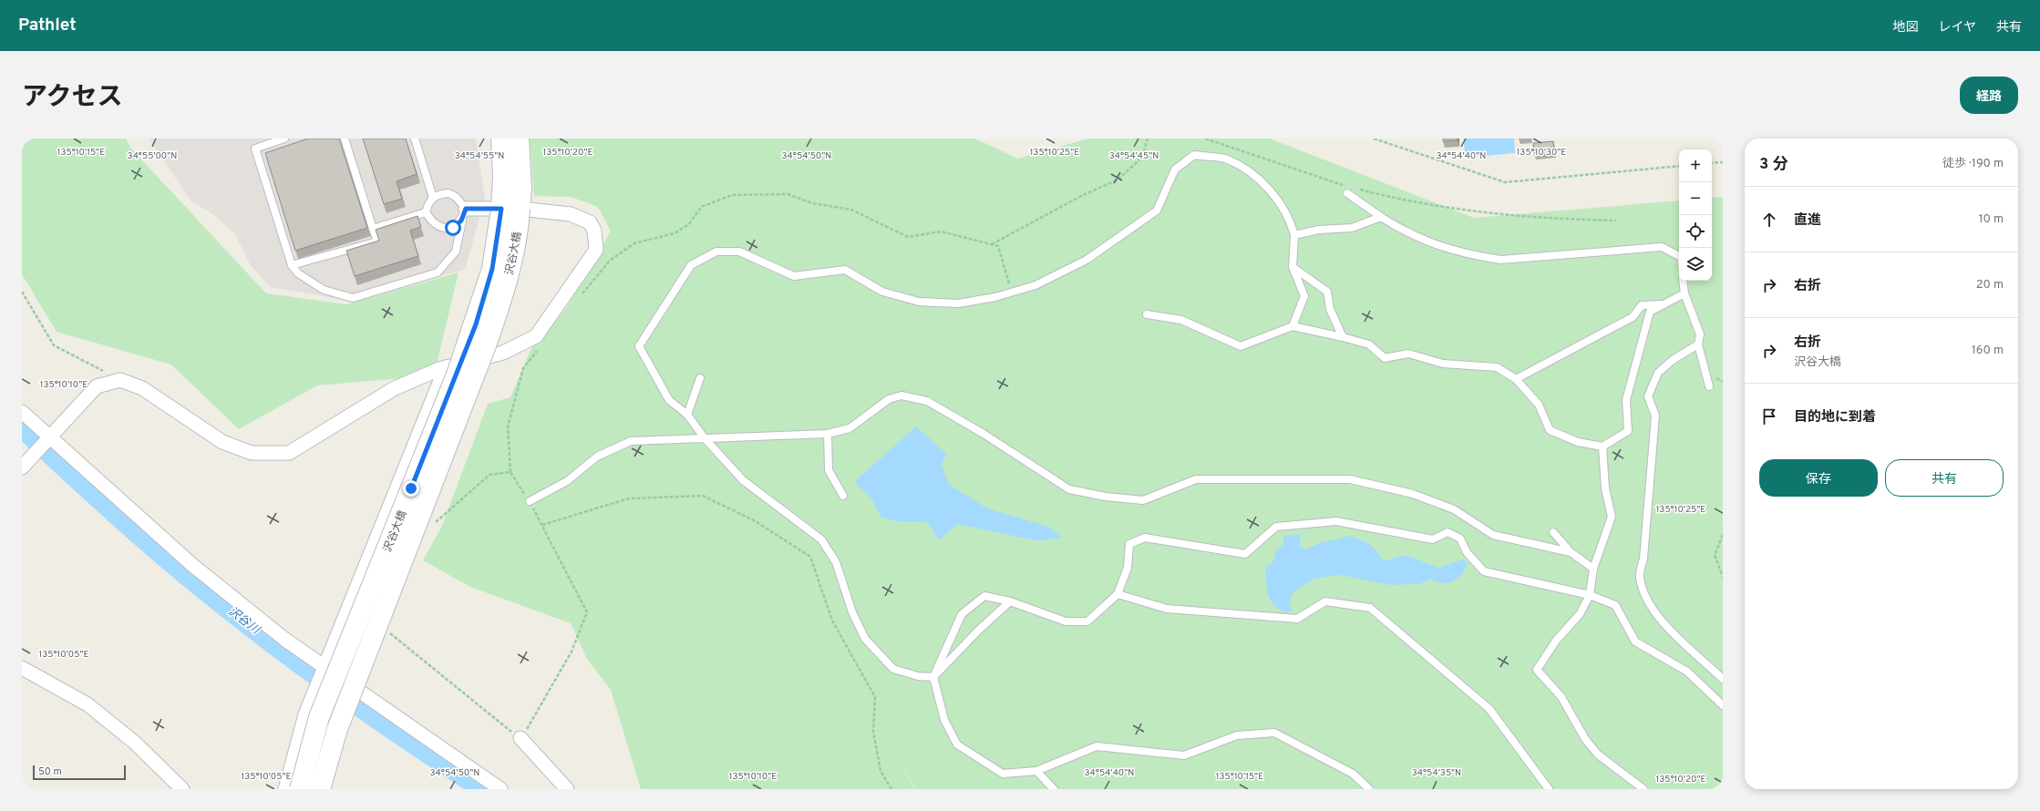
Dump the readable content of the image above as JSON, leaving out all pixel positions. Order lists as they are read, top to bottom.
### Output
{
  "streets": {
    "street": ["沢谷大橋"]
  },
  "water": ["沢谷川"],
  "scale_bar": "50 m",
  "page": {
    "header": "Pathlet",
    "nav": ["地図", "レイヤ", "共有"],
    "title": "アクセス",
    "buttons": [
      "経路",
      ["保存", "共有"]
    ],
    "heading": ["3 分", "徒歩 · 190 m"],
    "map_buttons": ["+", "−"],
    "list": [
      ["直進", "10 m"],
      ["右折", "20 m"],
      ["右折", "沢谷大橋", "160 m"],
      "目的地に到着"
    ],
    "scale": "50 m"
  },
  "coordinates": [
    "135°10'15\"E",
    "135°10'20\"E",
    "135°10'25\"E",
    "135°10'30\"E",
    "34°55'00\"N",
    "34°54'55\"N",
    "34°54'50\"N",
    "34°54'45\"N",
    "34°54'40\"N",
    "135°10'10\"E",
    "135°10'05\"E",
    "34°54'35\"N"
  ]
}
